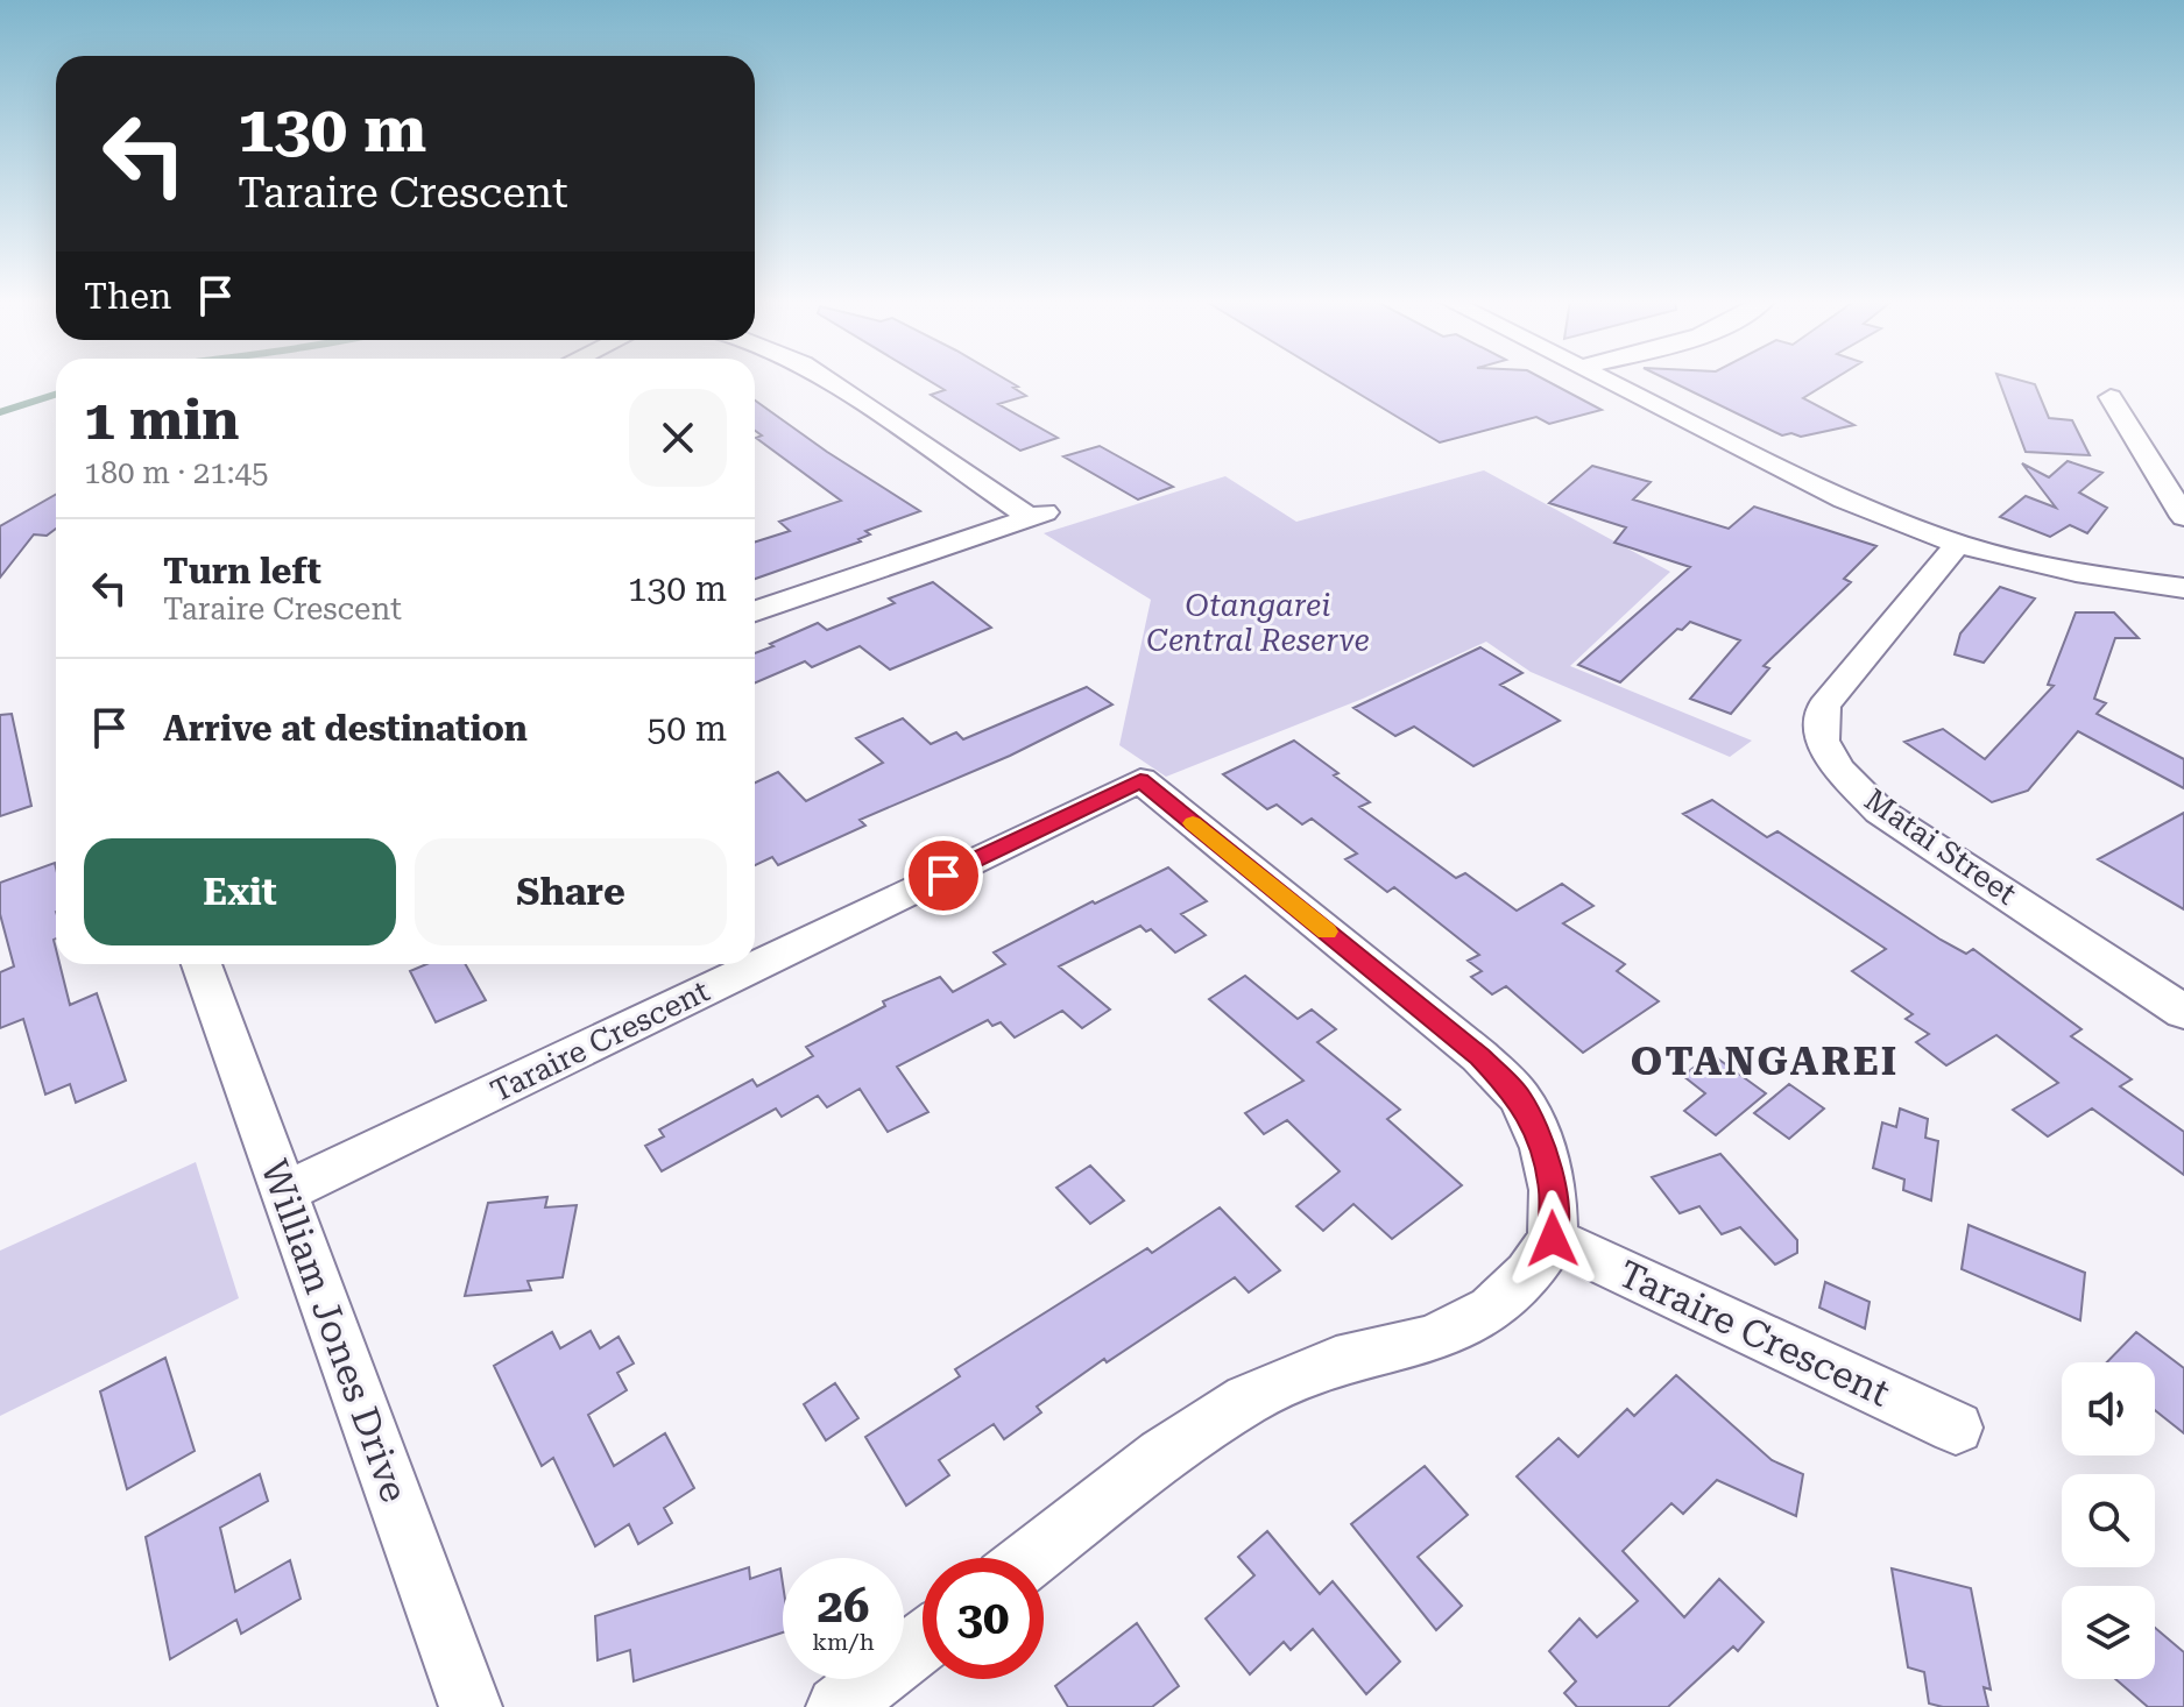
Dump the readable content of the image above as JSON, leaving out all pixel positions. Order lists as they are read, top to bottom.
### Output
{
  "streets": {
    "street": ["Matai Street", "Taraire Crescent", "William Jones Drive"]
  },
  "crossings": [
    ["Taraire Crescent", "William Jones Drive"]
  ],
  "districts": ["OTANGAREI"],
  "parks": ["Otangarei Central Reserve"],
  "page": {
    "turn": ["130 m", "Taraire Crescent"],
    "then": "Then",
    "heading": ["1 min", "180 m · 21:45"],
    "list": [
      {
        "name": "Turn left",
        "note": "Taraire Crescent",
        "value": "130 m"
      },
      {
        "name": "Arrive at destination",
        "value": "50 m"
      }
    ],
    "buttons": ["Exit", "Share"],
    "speed": "26 km/h",
    "limit": "30"
  }
}
